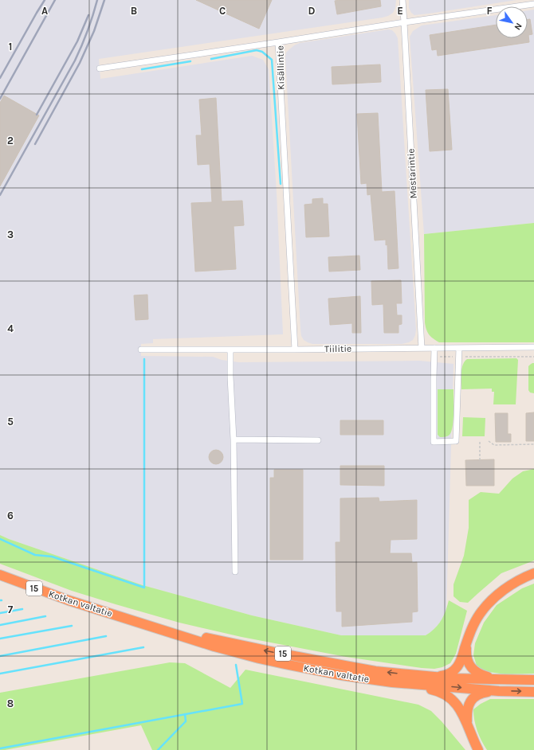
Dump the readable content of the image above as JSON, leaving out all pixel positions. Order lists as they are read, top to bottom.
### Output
{
  "streets": {
    "highway": ["15", "Kotkan valtatie"],
    "street": ["Kisällintie", "Mestarintie", "Tiilitie"]
  },
  "crossings": [
    ["Kisällintie", "Mestarintie"],
    ["Kisällintie", "Tiilitie"],
    ["Mestarintie", "Tiilitie"]
  ],
  "north": "bottom right",
  "grid": {
    "columns": [
      "A",
      "B",
      "C",
      "D",
      "E",
      "F"
    ],
    "rows": [
      "1",
      "2",
      "3",
      "4",
      "5",
      "6",
      "7",
      "8"
    ]
  }
}
